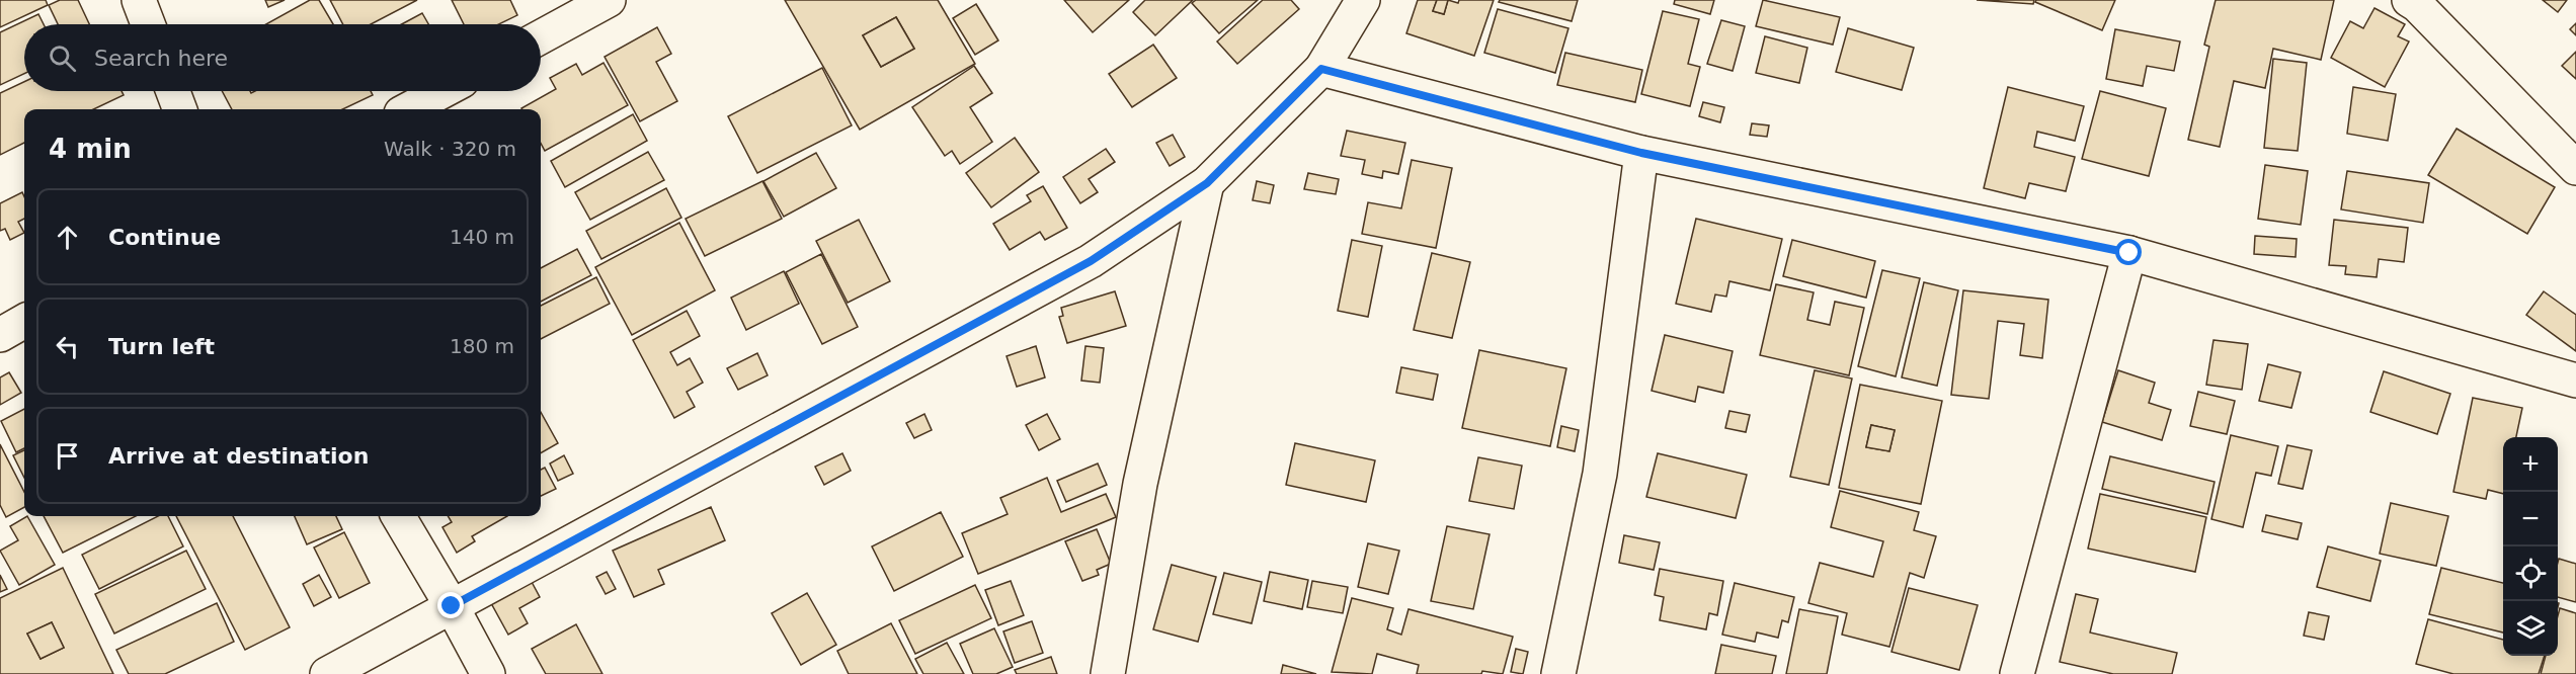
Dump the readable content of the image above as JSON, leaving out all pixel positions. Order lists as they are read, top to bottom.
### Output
{
  "page": {
    "search": "Search here",
    "heading": ["4 min", "Walk · 320 m"],
    "list": [
      ["Continue", "140 m"],
      ["Turn left", "180 m"],
      "Arrive at destination"
    ],
    "map_buttons": ["+", "−"]
  }
}
